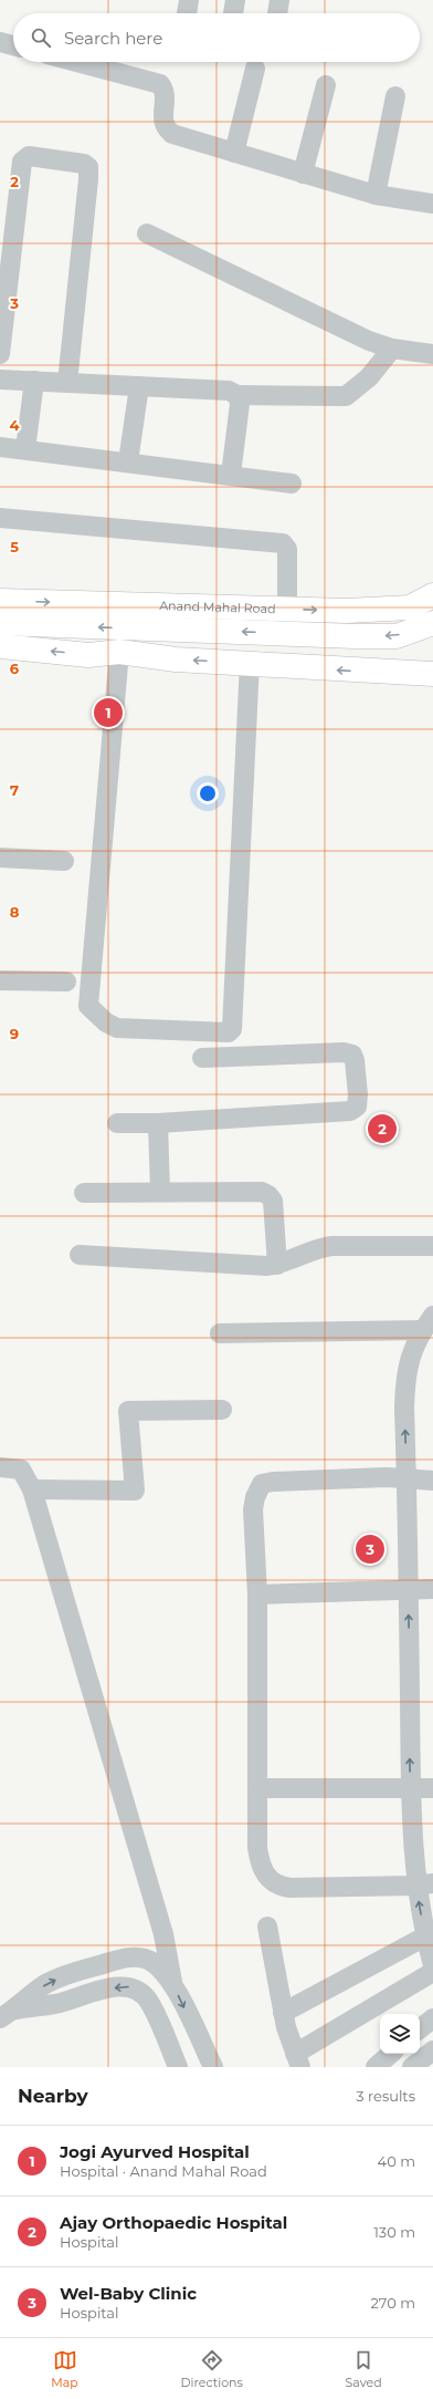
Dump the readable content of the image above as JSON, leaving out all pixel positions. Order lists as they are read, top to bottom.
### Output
{
  "streets": {
    "main road": ["Anand Mahal Road"]
  },
  "page": {
    "search": "Search here",
    "pins": ["1", "2", "3"],
    "heading": ["Nearby", "3 results"],
    "list": [
      {
        "mark": "1",
        "name": "Jogi Ayurved Hospital",
        "note": "Hospital · Anand Mahal Road",
        "value": "40 m"
      },
      {
        "mark": "2",
        "name": "Ajay Orthopaedic Hospital",
        "note": "Hospital",
        "value": "130 m"
      },
      {
        "mark": "3",
        "name": "Wel-Baby Clinic",
        "note": "Hospital",
        "value": "270 m"
      }
    ],
    "nav": ["Map", "Directions", "Saved"]
  },
  "grid": {
    "rows": [
      "2",
      "3",
      "4",
      "5",
      "6",
      "7",
      "8",
      "9"
    ]
  }
}
